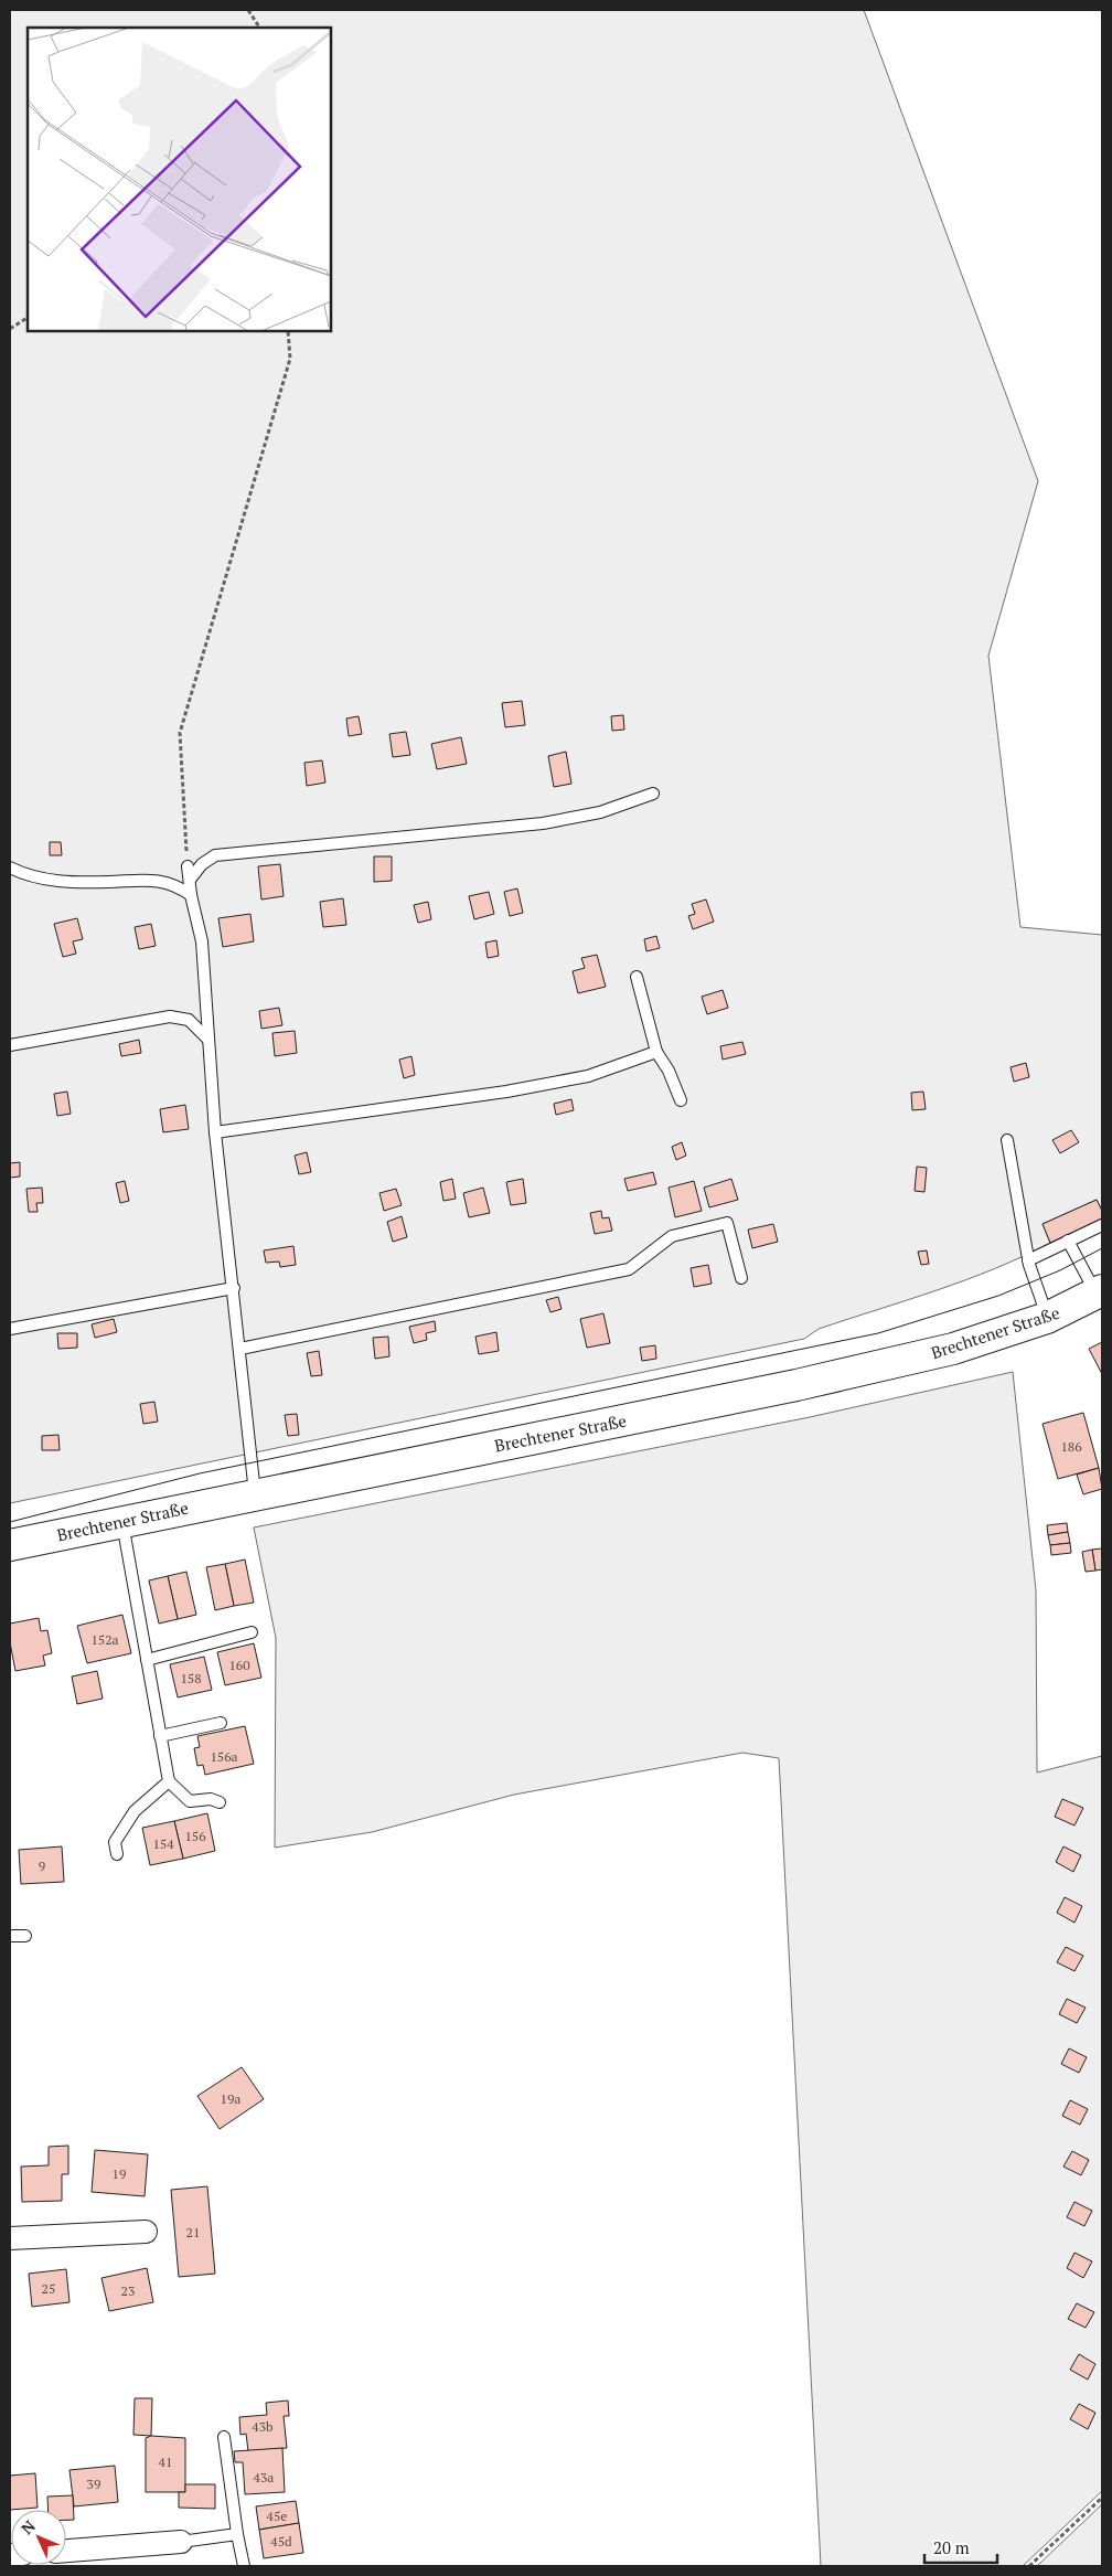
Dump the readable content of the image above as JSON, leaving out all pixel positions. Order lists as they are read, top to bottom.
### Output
{
  "streets": {
    "main road": ["Brechtener Straße"]
  },
  "house_numbers": [
    "186",
    "152a",
    "160",
    "158",
    "156a",
    "156",
    "154",
    "9",
    "19a",
    "19",
    "21",
    "25",
    "23",
    "43b",
    "41",
    "43a",
    "39",
    "45e",
    "45d"
  ],
  "scale_bar": "20 m",
  "north": "top left"
}
